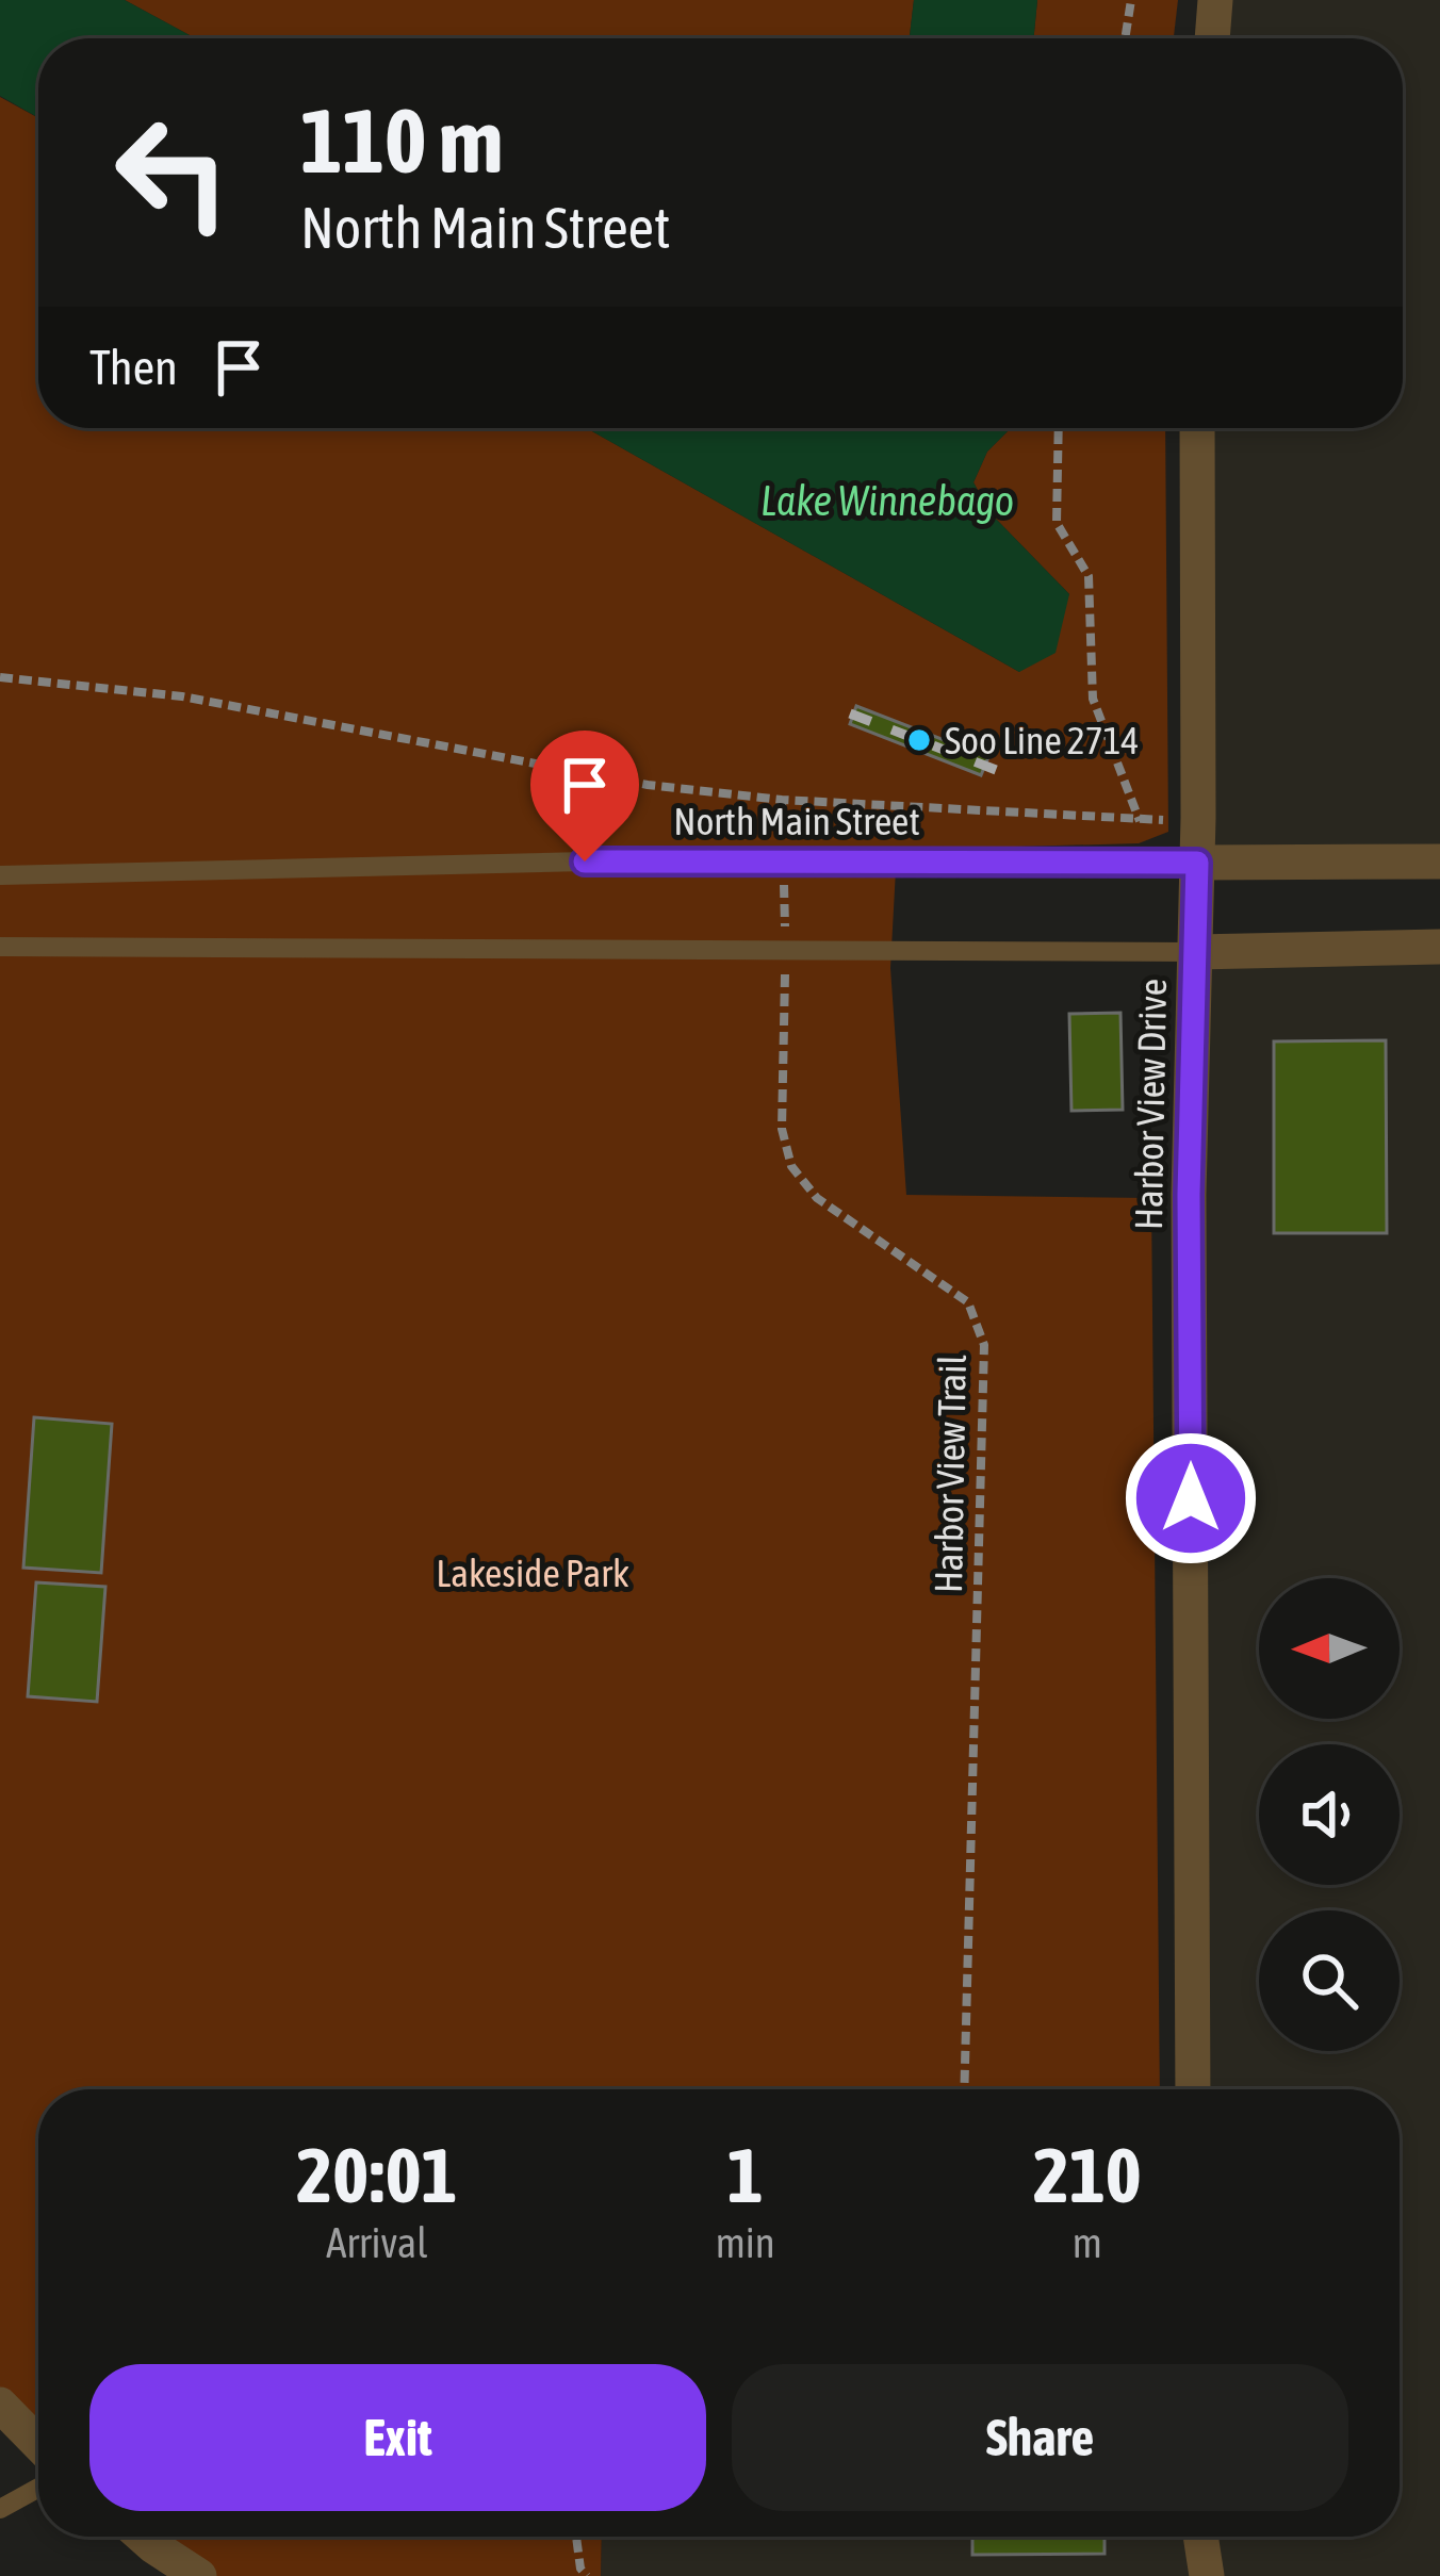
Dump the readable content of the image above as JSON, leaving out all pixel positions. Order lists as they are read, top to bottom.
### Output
{
  "streets": {
    "street": ["North Main Street", "Harbor View Drive"],
    "path": ["Harbor View Trail"]
  },
  "crossings": [
    ["North Main Street", "Harbor View Drive"],
    ["North Main Street", "Harbor View Trail"]
  ],
  "water": ["Lake Winnebago"],
  "parks": ["Lakeside Park"],
  "places": ["Soo Line 2714"],
  "north": "left",
  "page": {
    "turn": ["110 m", "North Main Street"],
    "then": "Then",
    "eta": [
      "20:01",
      "Arrival",
      "1",
      "min",
      "210",
      "m"
    ],
    "buttons": ["Exit", "Share"]
  }
}
